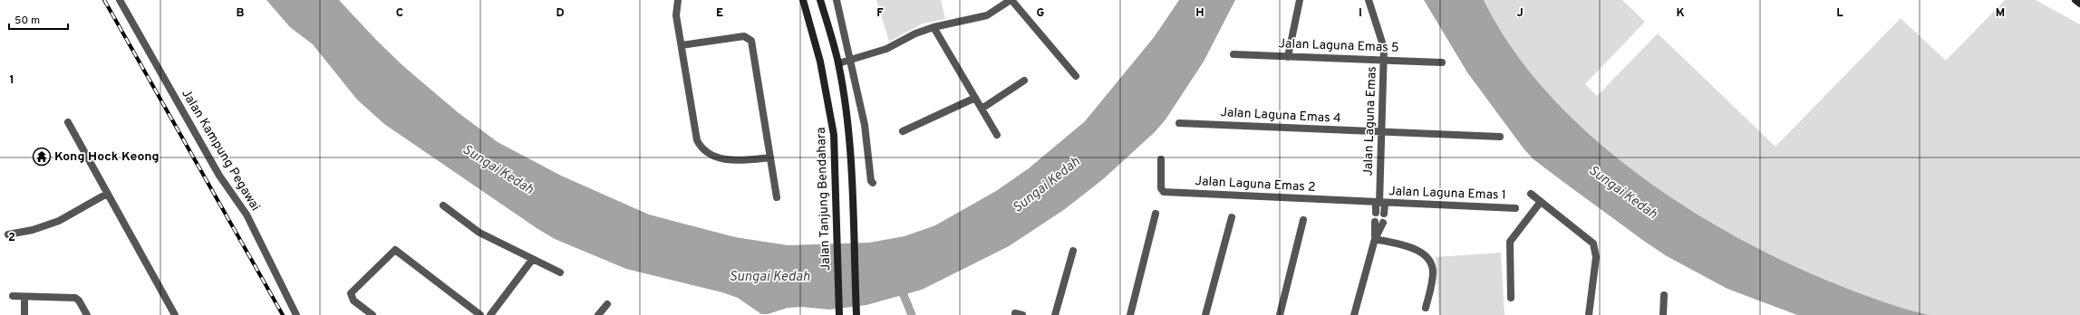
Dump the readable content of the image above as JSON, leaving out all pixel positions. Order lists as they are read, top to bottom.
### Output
{
  "streets": {
    "main road": ["Jalan Tanjung Bendahara"],
    "street": [
      "Jalan Laguna Emas 5",
      "Jalan Laguna Emas 4",
      "Jalan Laguna Emas",
      "Jalan Kampung Pegawai",
      "Jalan Laguna Emas 2",
      "Jalan Laguna Emas 1"
    ]
  },
  "crossings": [
    ["Jalan Laguna Emas 5", "Jalan Laguna Emas"],
    ["Jalan Laguna Emas 4", "Jalan Laguna Emas"],
    ["Jalan Laguna Emas", "Jalan Laguna Emas 2"],
    ["Jalan Laguna Emas", "Jalan Laguna Emas 1"],
    ["Jalan Laguna Emas 2", "Jalan Laguna Emas 1"]
  ],
  "water": ["Sungai Kedah"],
  "places": {
    "temple": ["Kong Hock Keong"]
  },
  "scale_bar": "50 m",
  "grid": {
    "columns": [
      "B",
      "C",
      "D",
      "E",
      "F",
      "G",
      "H",
      "I",
      "J",
      "K",
      "L",
      "M"
    ],
    "rows": ["1", "2"]
  }
}
